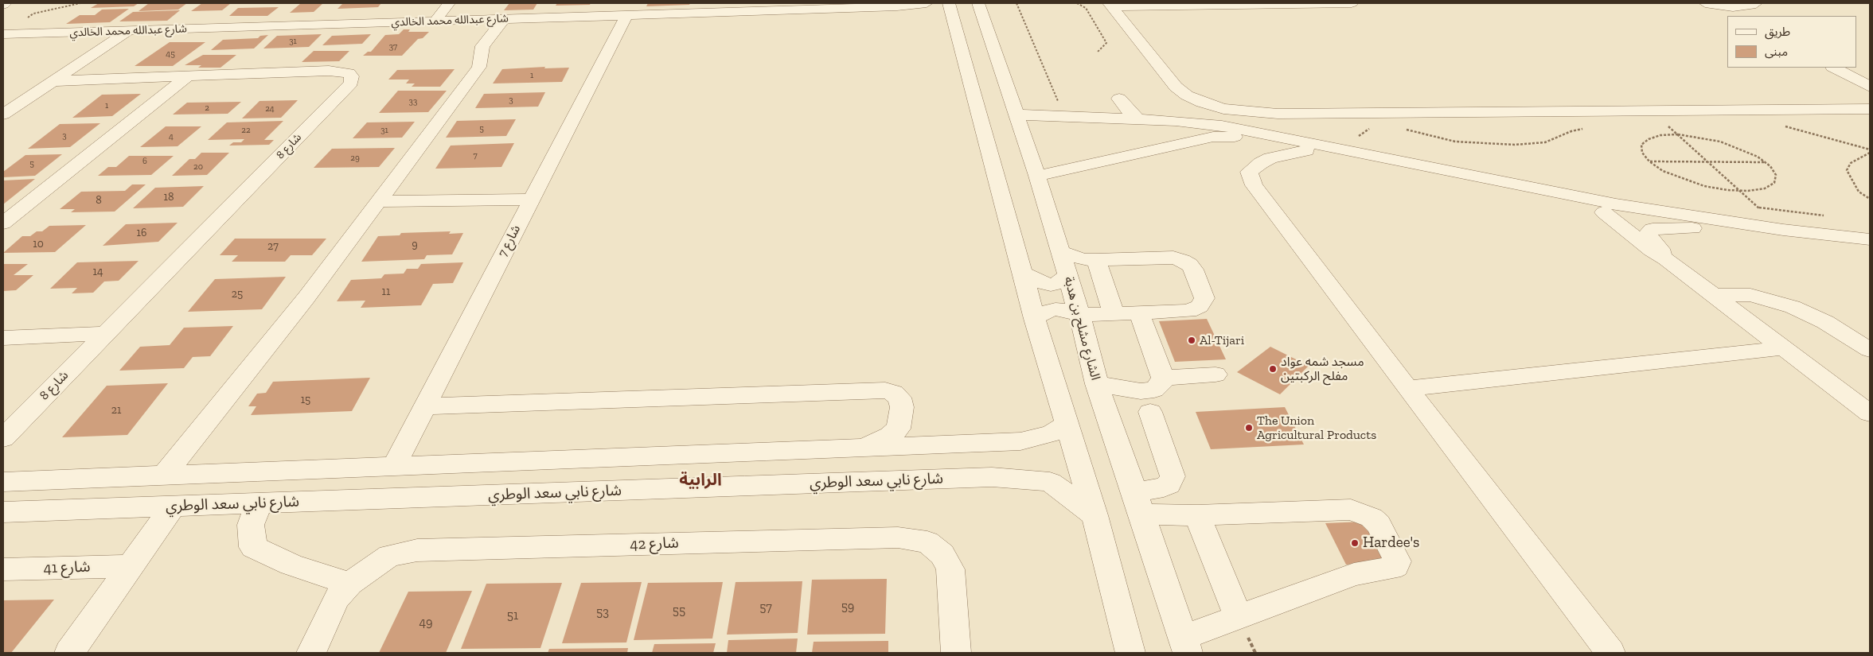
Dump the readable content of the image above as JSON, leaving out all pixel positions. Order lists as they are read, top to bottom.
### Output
{
  "streets": {
    "street": [
      "شارع عبدالله محمد الخالدي",
      "شارع 8",
      "شارع 7",
      "الشارع مشلح بن هدبة",
      "شارع نابي سعد الوطري",
      "شارع 42",
      "شارع 41"
    ]
  },
  "crossings": [
    ["شارع عبدالله محمد الخالدي", "شارع 7"]
  ],
  "districts": ["الرابية"],
  "places": [
    "Al-Tijari",
    "مسجد شمه عواد مفلح الركبتين",
    "The Union Agricultural Products",
    "Hardee's"
  ],
  "house_numbers": [
    "31",
    "37",
    "45",
    "1",
    "3",
    "33",
    "1",
    "2",
    "24",
    "5",
    "22",
    "31",
    "3",
    "4",
    "7",
    "29",
    "6",
    "5",
    "20",
    "18",
    "8",
    "16",
    "10",
    "9",
    "27",
    "14",
    "11",
    "25",
    "15",
    "21",
    "59",
    "57",
    "55",
    "53",
    "51",
    "49"
  ],
  "legend": ["طريق", "مبنى"]
}
